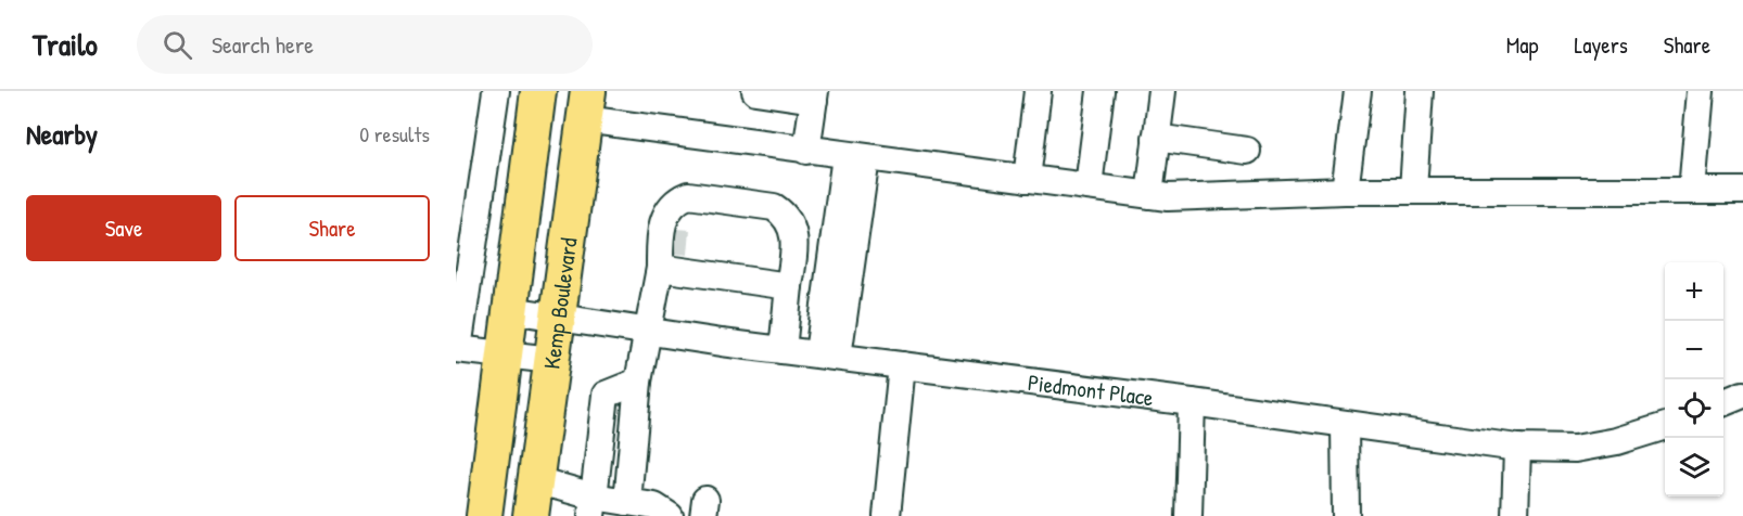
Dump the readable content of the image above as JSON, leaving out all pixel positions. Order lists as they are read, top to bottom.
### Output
{
  "streets": {
    "main road": ["Kemp Boulevard"],
    "street": ["Piedmont Place"]
  },
  "crossings": [
    ["Kemp Boulevard", "Piedmont Place"]
  ],
  "page": {
    "header": "Trailo",
    "search": "Search here",
    "nav": ["Map", "Layers", "Share"],
    "heading": ["Nearby", "0 results"],
    "buttons": ["Save", "Share"],
    "map_buttons": ["+", "−"]
  }
}
